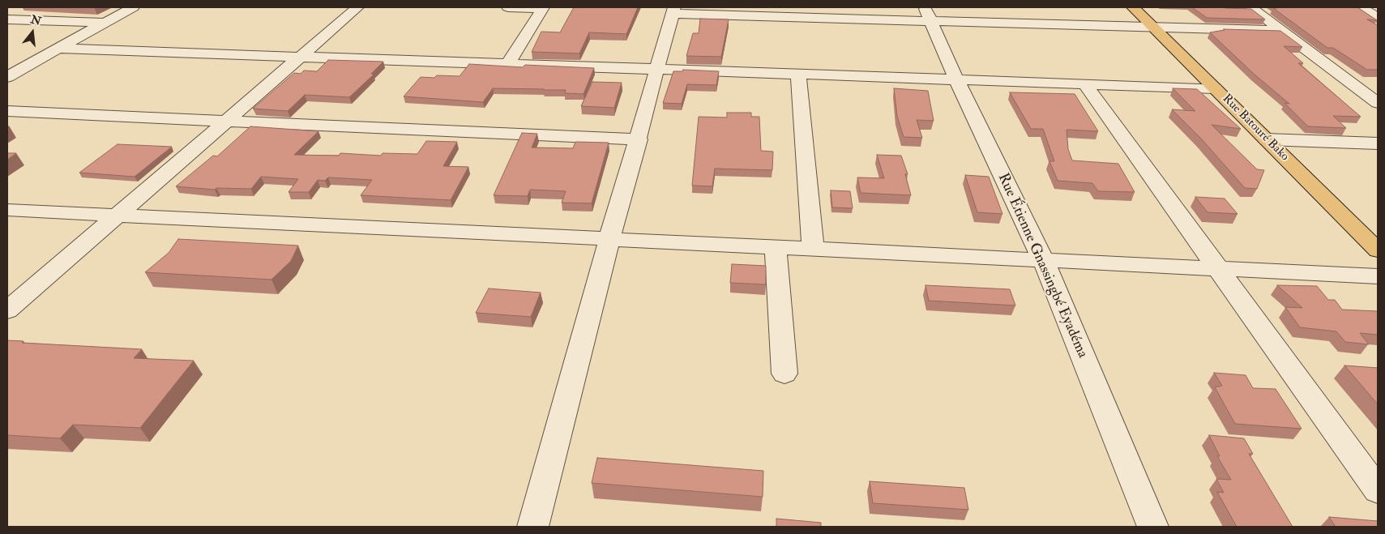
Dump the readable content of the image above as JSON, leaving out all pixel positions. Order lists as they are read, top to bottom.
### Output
{
  "streets": {
    "main road": ["Rue Batouré Bako"],
    "street": ["Rue Étienne Gnassingbé Eyadéma"]
  },
  "north": "top"
}
